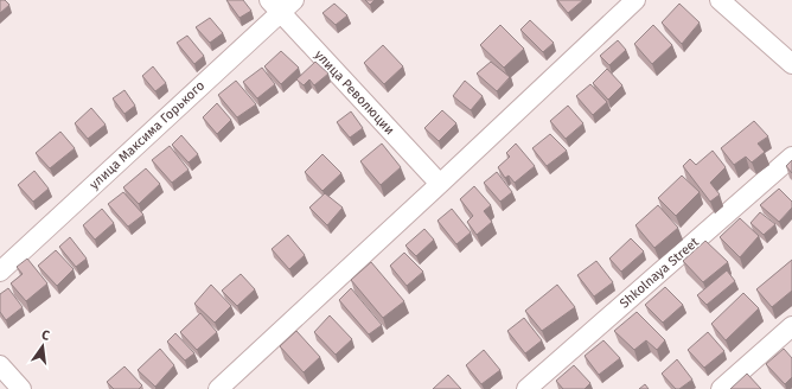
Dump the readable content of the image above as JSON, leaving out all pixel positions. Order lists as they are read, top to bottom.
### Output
{
  "streets": {
    "street": ["улица Революции", "улица Максима Горького", "Shkolnaya Street"]
  },
  "crossings": [
    ["улица Революции", "улица Максима Горького"]
  ],
  "north": "top"
}
